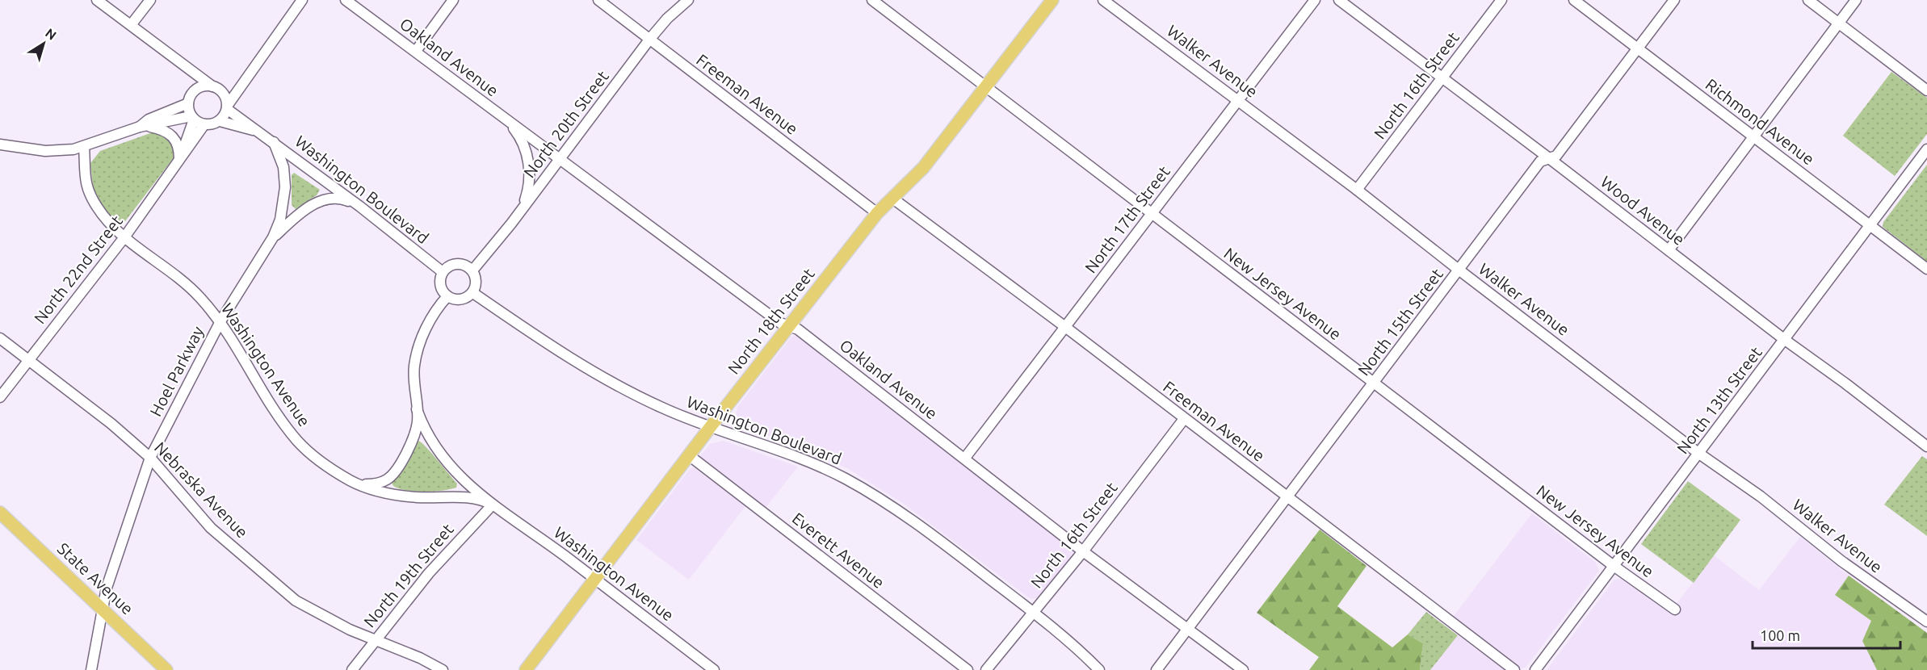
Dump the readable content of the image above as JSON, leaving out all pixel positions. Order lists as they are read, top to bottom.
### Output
{
  "streets": {
    "main road": ["North 18th Street", "State Avenue"],
    "street": [
      "Oakland Avenue",
      "Walker Avenue",
      "North 16th Street",
      "Freeman Avenue",
      "Richmond Avenue",
      "North 20th Street",
      "Washington Boulevard",
      "Wood Avenue",
      "North 17th Street",
      "North 22nd Street",
      "New Jersey Avenue",
      "North 15th Street",
      "Washington Avenue",
      "Hoel Parkway",
      "North 13th Street",
      "Nebraska Avenue",
      "Everett Avenue",
      "North 19th Street"
    ]
  },
  "crossings": [
    ["Oakland Avenue", "North 16th Street"],
    ["Oakland Avenue", "North 20th Street"],
    ["Oakland Avenue", "North 17th Street"],
    ["Oakland Avenue", "North 18th Street"],
    ["Oakland Avenue", "North 15th Street"],
    ["Walker Avenue", "North 16th Street"],
    ["Walker Avenue", "North 17th Street"],
    ["Walker Avenue", "North 15th Street"],
    ["Walker Avenue", "North 13th Street"],
    ["North 16th Street", "Freeman Avenue"],
    ["North 16th Street", "Washington Boulevard"],
    ["North 16th Street", "Wood Avenue"],
    ["Freeman Avenue", "North 20th Street"],
    ["Freeman Avenue", "North 17th Street"],
    ["Freeman Avenue", "North 18th Street"],
    ["Freeman Avenue", "North 15th Street"],
    ["Richmond Avenue", "North 15th Street"],
    ["Richmond Avenue", "North 13th Street"],
    ["North 20th Street", "Washington Boulevard"],
    ["Washington Boulevard", "North 22nd Street"],
    ["Washington Boulevard", "North 18th Street"],
    ["Washington Boulevard", "Hoel Parkway"],
    ["Wood Avenue", "North 15th Street"],
    ["Wood Avenue", "North 13th Street"],
    ["North 17th Street", "New Jersey Avenue"],
    ["North 22nd Street", "Washington Avenue"],
    ["North 22nd Street", "Nebraska Avenue"],
    ["New Jersey Avenue", "North 18th Street"],
    ["New Jersey Avenue", "North 15th Street"],
    ["New Jersey Avenue", "North 13th Street"],
    ["North 18th Street", "Washington Avenue"],
    ["North 18th Street", "Everett Avenue"],
    ["Washington Avenue", "Hoel Parkway"],
    ["Washington Avenue", "North 19th Street"],
    ["Hoel Parkway", "Nebraska Avenue"],
    ["Hoel Parkway", "State Avenue"],
    ["Nebraska Avenue", "North 19th Street"]
  ],
  "scale_bar": "100 m",
  "north": "top right"
}
